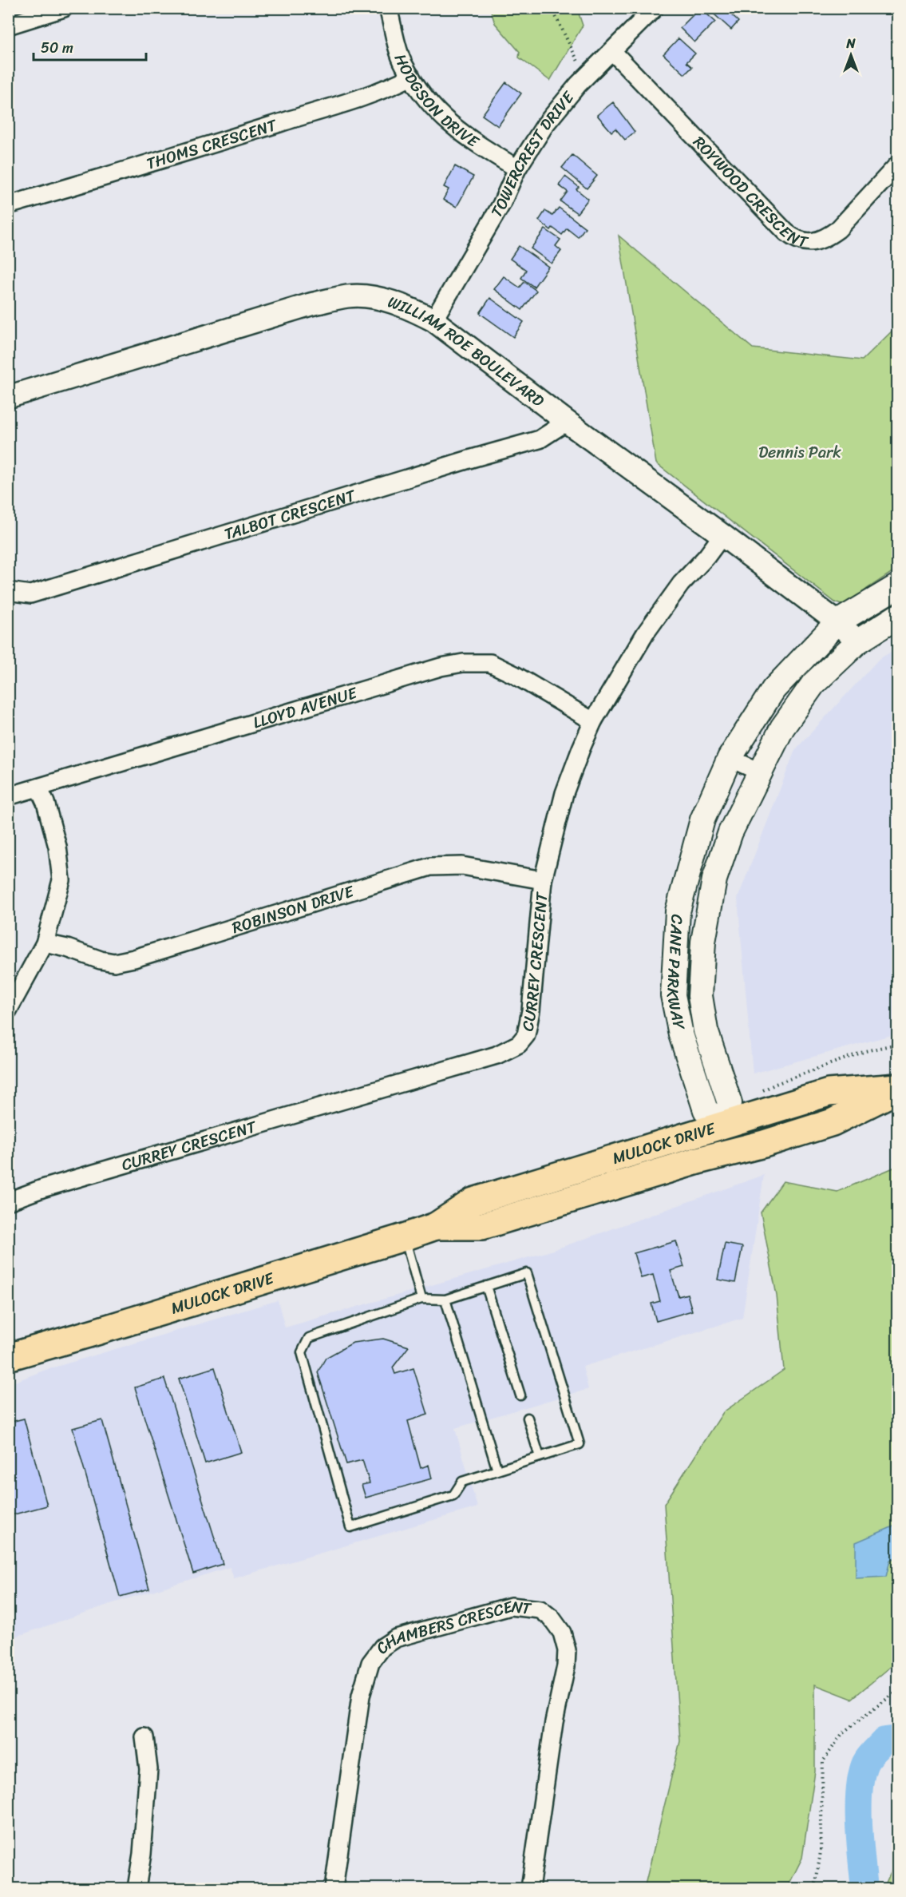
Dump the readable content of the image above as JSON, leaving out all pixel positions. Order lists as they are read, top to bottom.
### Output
{
  "streets": {
    "main road": ["CANE PARKWAY", "MULOCK DRIVE"],
    "street": [
      "HODGSON DRIVE",
      "THOMS CRESCENT",
      "TOWERCREST DRIVE",
      "ROYWOOD CRESCENT",
      "WILLIAM ROE BOULEVARD",
      "TALBOT CRESCENT",
      "LLOYD AVENUE",
      "ROBINSON DRIVE",
      "CURREY CRESCENT",
      "CHAMBERS CRESCENT"
    ]
  },
  "crossings": [
    ["HODGSON DRIVE", "THOMS CRESCENT"],
    ["HODGSON DRIVE", "TOWERCREST DRIVE"],
    ["TOWERCREST DRIVE", "ROYWOOD CRESCENT"],
    ["TOWERCREST DRIVE", "WILLIAM ROE BOULEVARD"],
    ["WILLIAM ROE BOULEVARD", "TALBOT CRESCENT"],
    ["WILLIAM ROE BOULEVARD", "CURREY CRESCENT"],
    ["WILLIAM ROE BOULEVARD", "CANE PARKWAY"],
    ["LLOYD AVENUE", "CURREY CRESCENT"],
    ["ROBINSON DRIVE", "CURREY CRESCENT"],
    ["CANE PARKWAY", "MULOCK DRIVE"]
  ],
  "parks": ["Dennis Park"],
  "scale_bar": "50 m",
  "north": "top"
}
